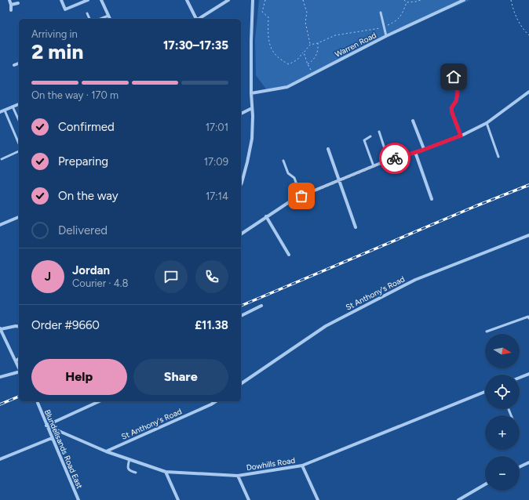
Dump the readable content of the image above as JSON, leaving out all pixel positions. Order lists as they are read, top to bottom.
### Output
{
  "streets": {
    "street": [
      "Warren Road",
      "St Anthony's Road",
      "Blundellsands Road East",
      "Dowhills Road"
    ]
  },
  "crossings": [
    ["St Anthony's Road", "Dowhills Road"],
    ["Blundellsands Road East", "Dowhills Road"]
  ],
  "north": "right",
  "page": {
    "heading": ["2 min", "Arriving in", "17:30–17:35"],
    "panel": [
      "Jordan",
      "Courier · 4.8",
      "Order #9660",
      "£11.38"
    ],
    "bar": "On the way · 170 m",
    "list": [
      ["Confirmed", "17:01"],
      ["Preparing", "17:09"],
      ["On the way", "17:14"],
      "Delivered"
    ],
    "round": "J",
    "map_buttons": ["+", "−"],
    "buttons": ["Help", "Share"]
  }
}
